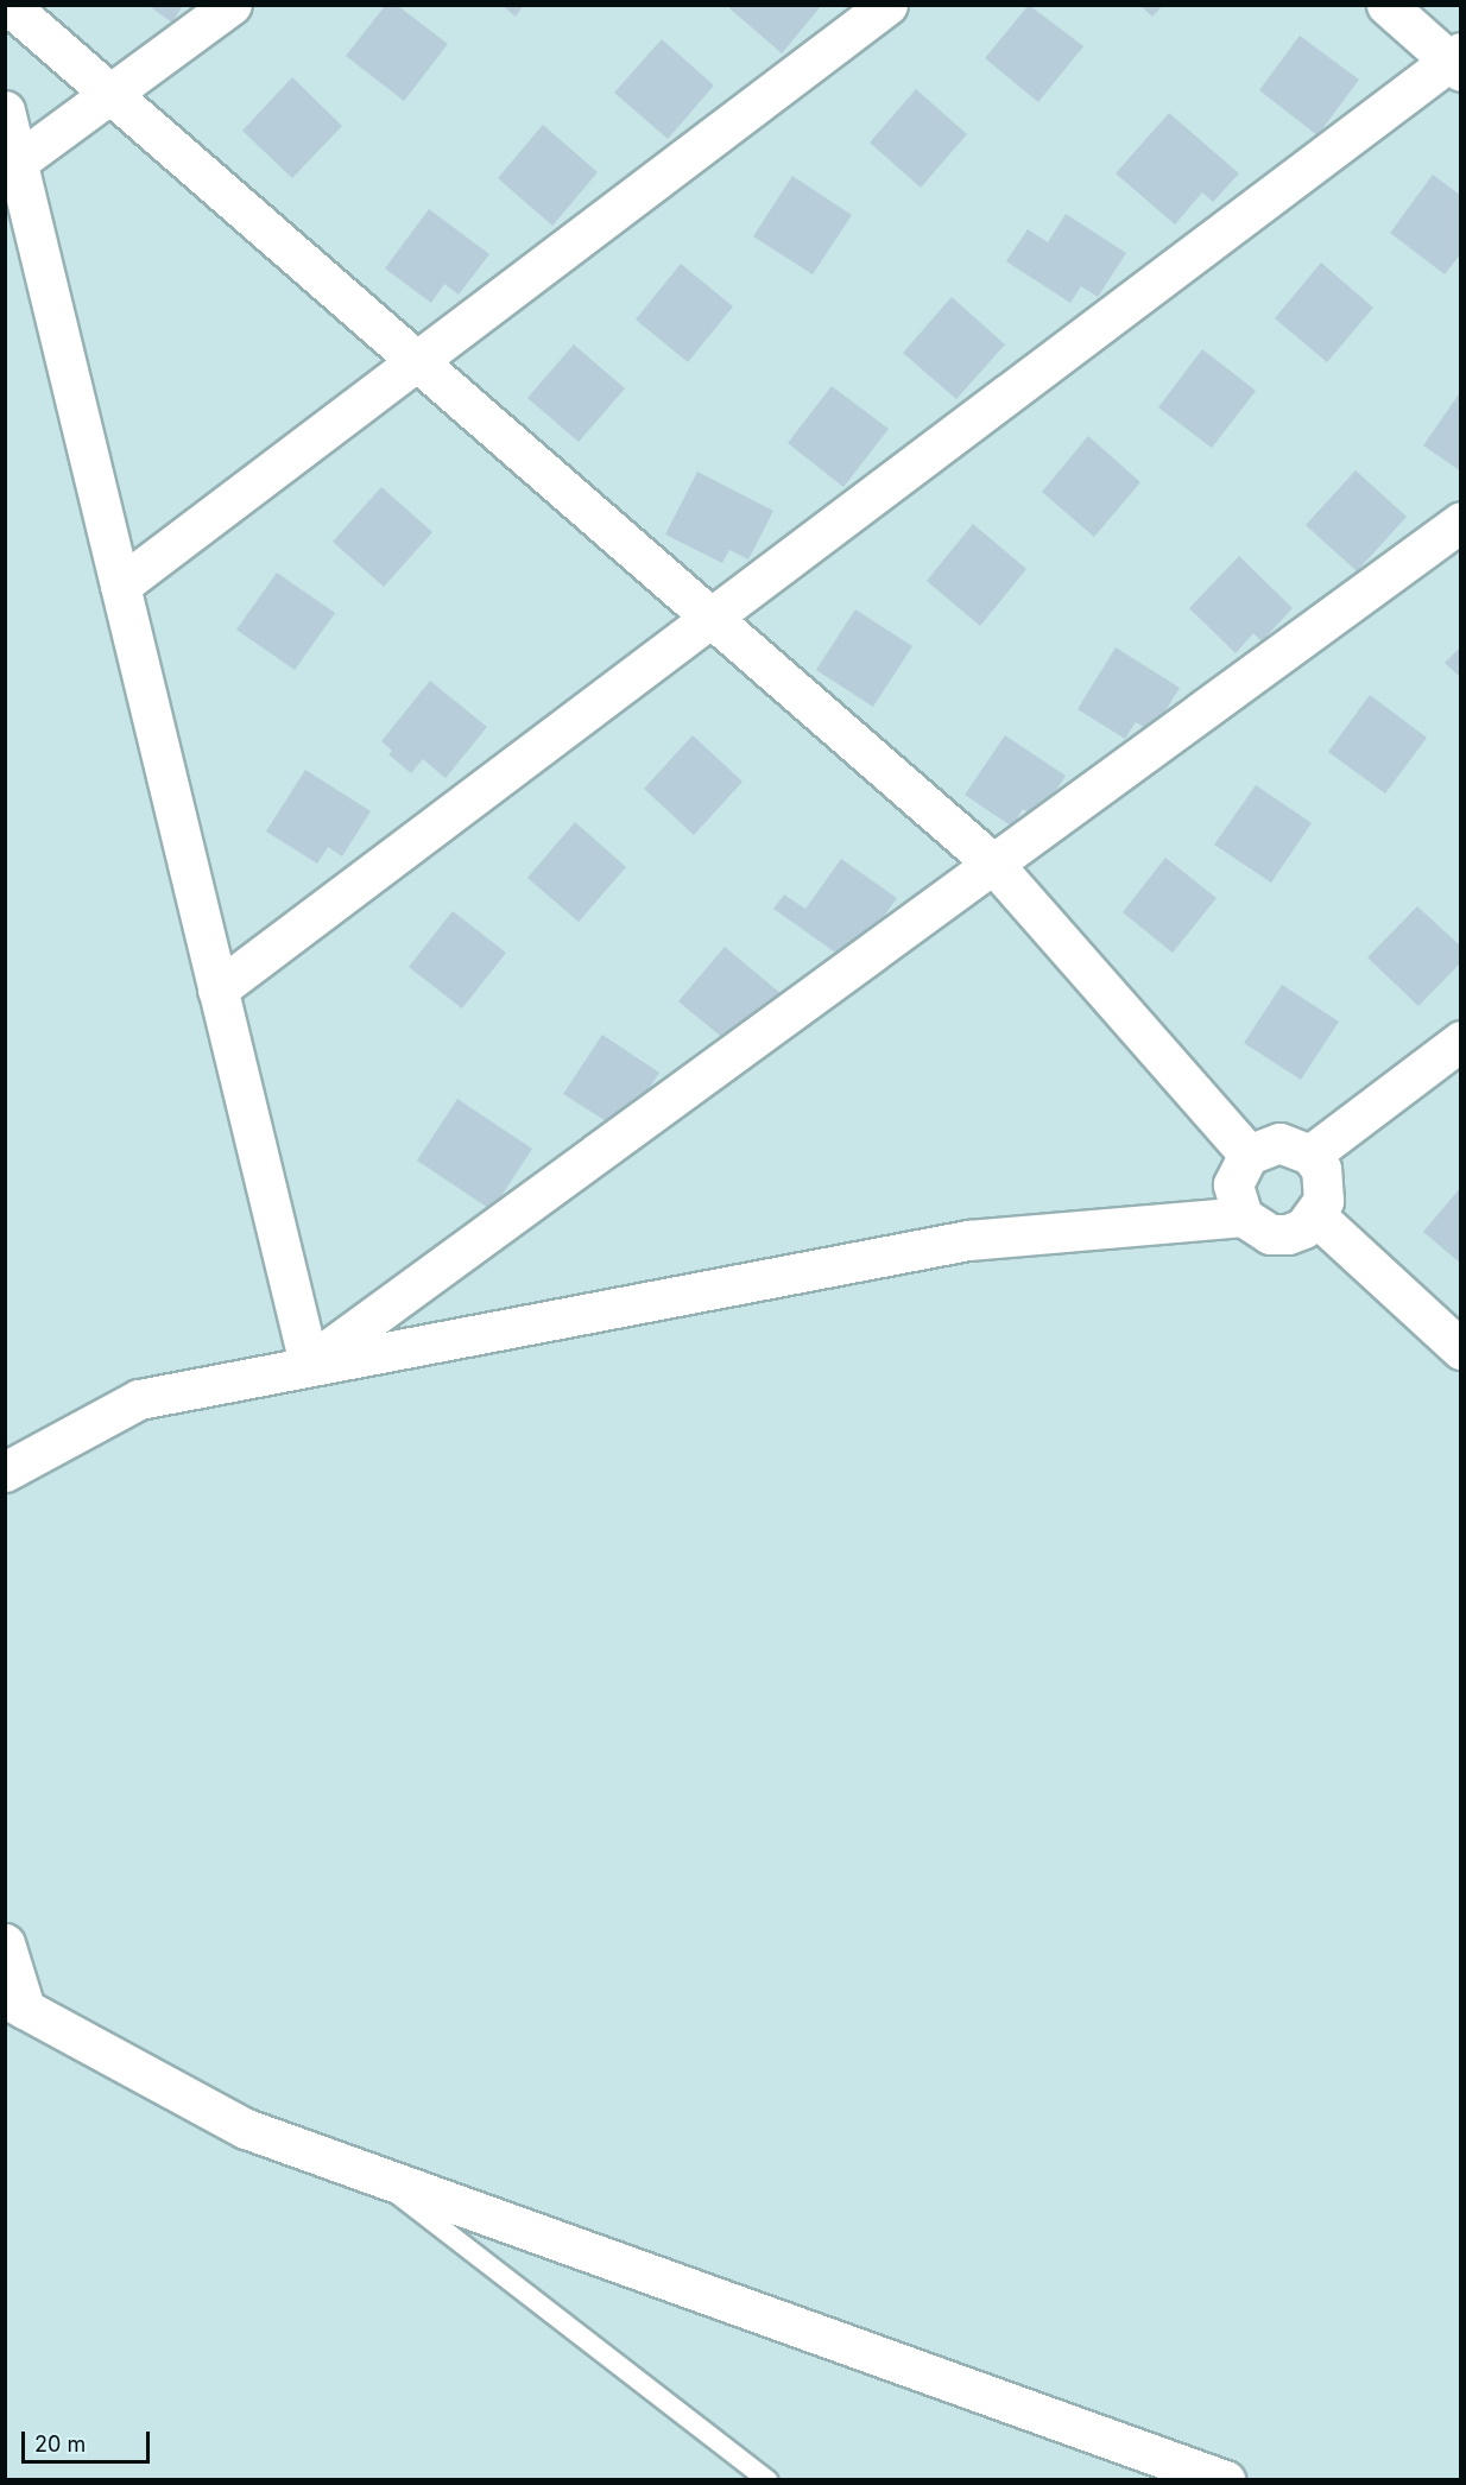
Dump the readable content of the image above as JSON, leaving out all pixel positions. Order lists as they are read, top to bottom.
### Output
{
  "scale_bar": "20 m"
}
